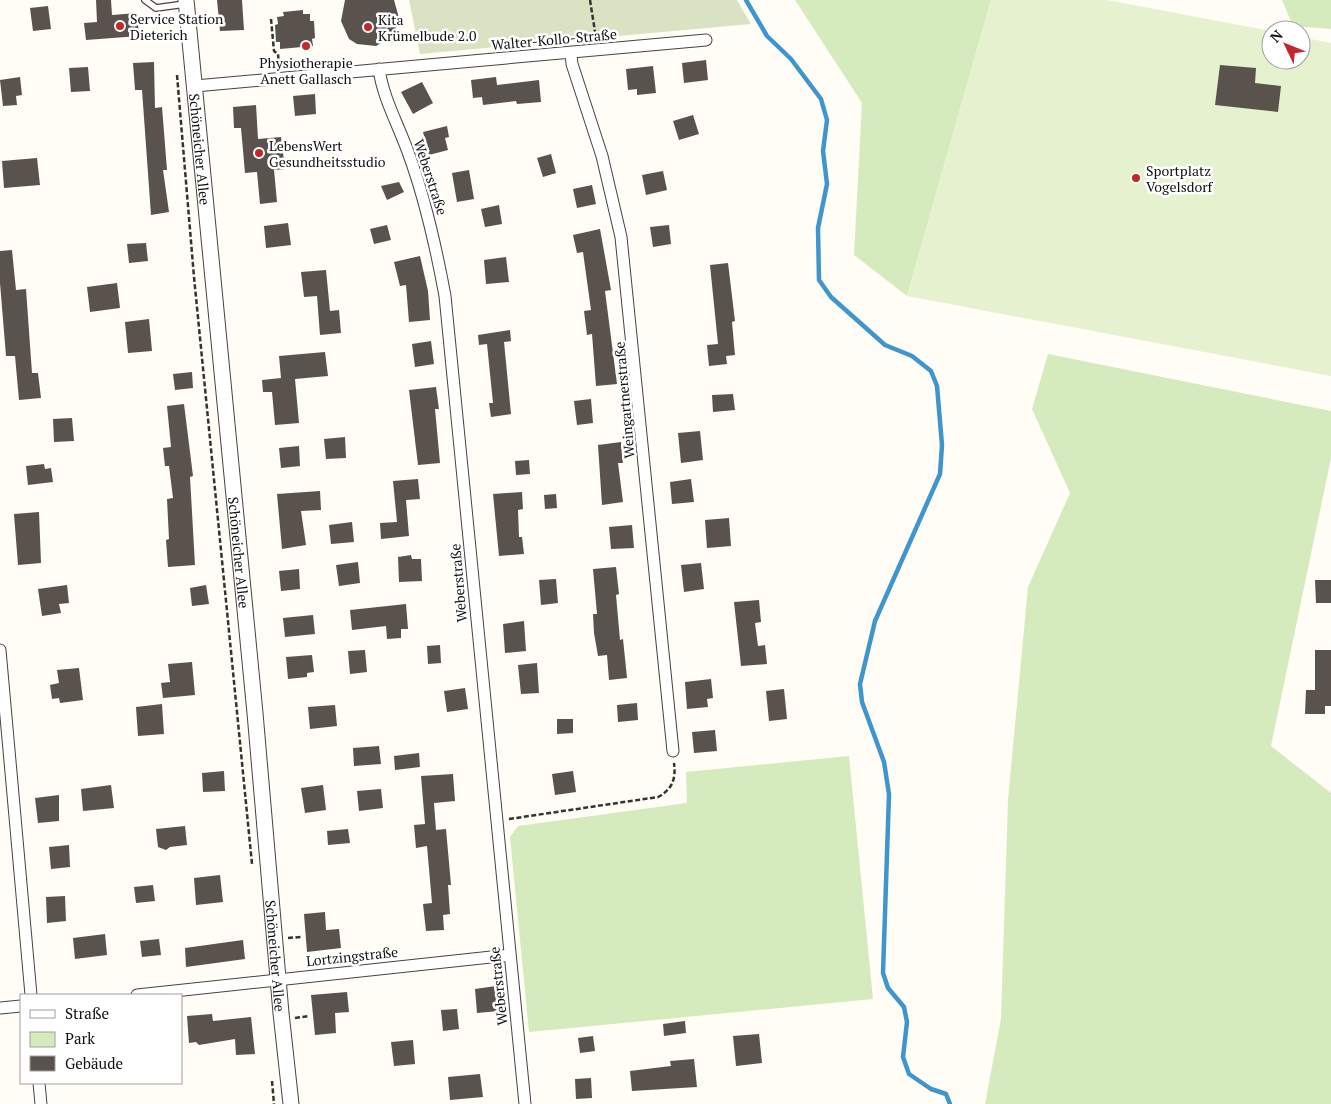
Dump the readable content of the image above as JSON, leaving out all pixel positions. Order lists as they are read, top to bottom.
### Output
{
  "streets": {
    "street": [
      "Walter-Kollo-Straße",
      "Schöneicher Allee",
      "Weberstraße",
      "Weingartnerstraße",
      "Lortzingstraße"
    ]
  },
  "crossings": [
    ["Walter-Kollo-Straße", "Schöneicher Allee"],
    ["Walter-Kollo-Straße", "Weberstraße"],
    ["Walter-Kollo-Straße", "Weingartnerstraße"],
    ["Schöneicher Allee", "Lortzingstraße"],
    ["Weberstraße", "Lortzingstraße"]
  ],
  "places": [
    "Service Station Dieterich",
    "Kita Krümelbude 2.0",
    "Physiotherapie Anett Gallasch",
    "LebensWert Gesundheitsstudio",
    "Sportplatz Vogelsdorf"
  ],
  "legend": ["Straße", "Park", "Gebäude"],
  "north": "top left"
}
